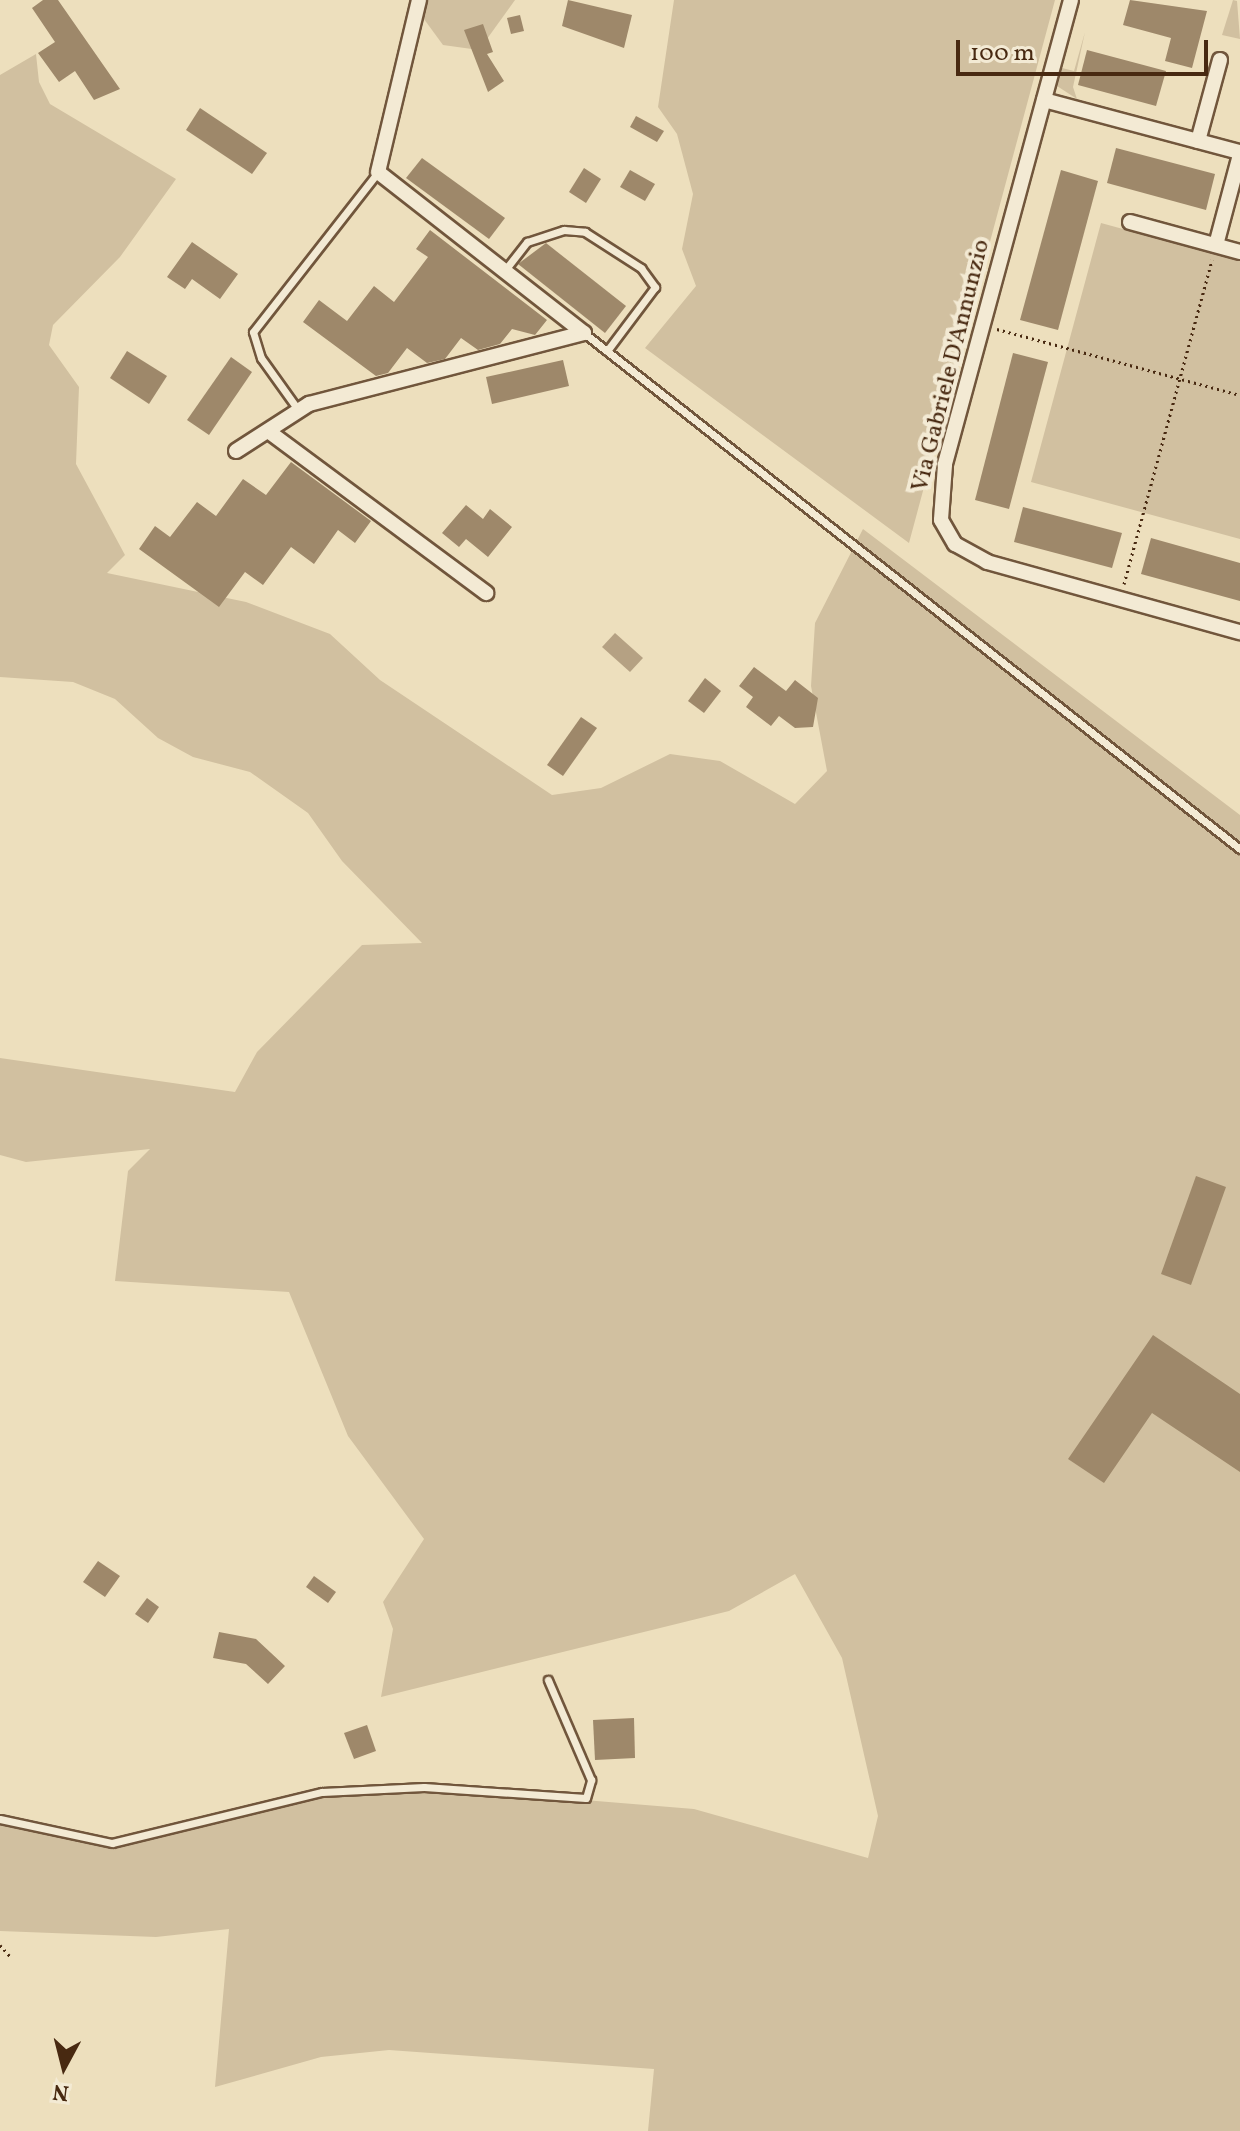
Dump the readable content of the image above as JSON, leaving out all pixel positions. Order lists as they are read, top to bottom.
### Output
{
  "streets": {
    "street": ["Via Gabriele D'Annunzio"]
  },
  "scale_bar": "100 m",
  "north": "bottom"
}
